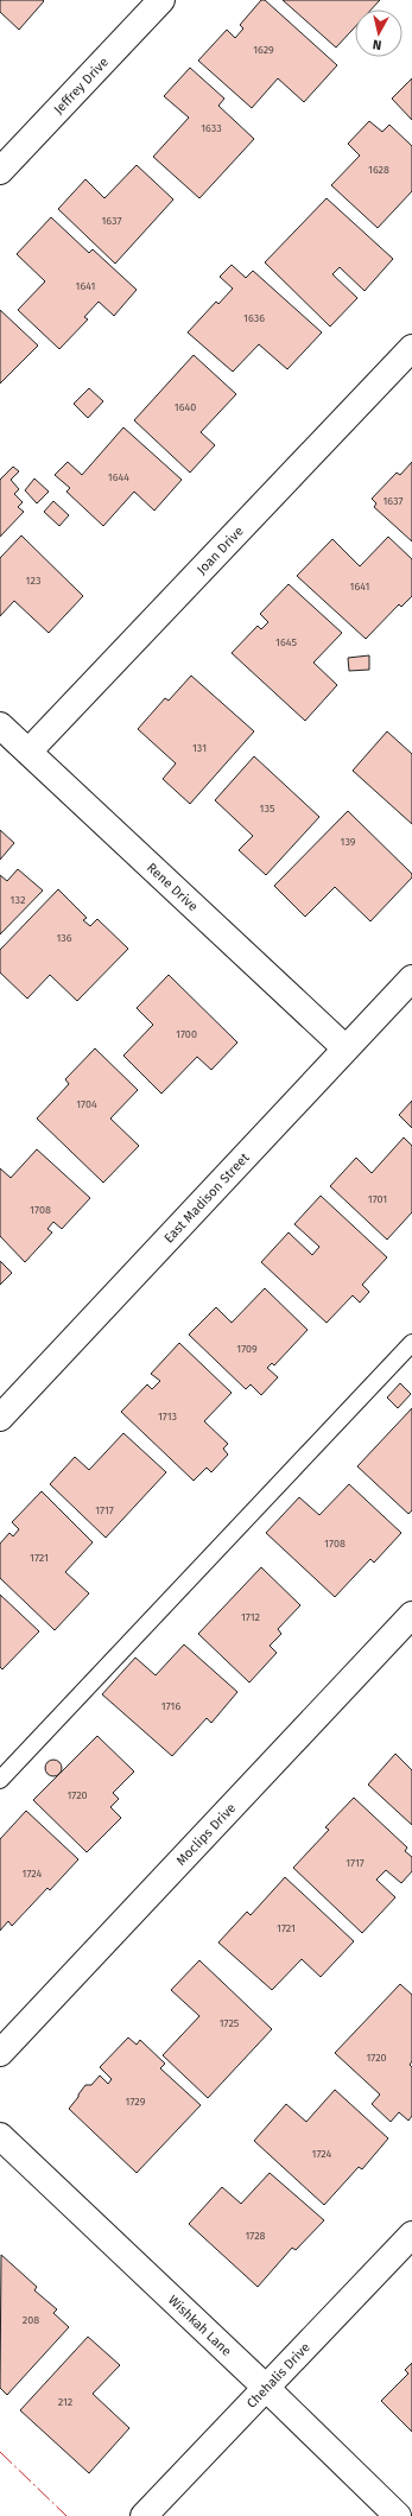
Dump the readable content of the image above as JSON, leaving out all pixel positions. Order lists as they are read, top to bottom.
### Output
{
  "streets": {
    "street": [
      "Jeffrey Drive",
      "Joan Drive",
      "Rene Drive",
      "East Madison Street",
      "Moclips Drive",
      "Wishkah Lane",
      "Chehalis Drive"
    ]
  },
  "crossings": [
    ["Joan Drive", "Rene Drive"],
    ["Rene Drive", "East Madison Street"],
    ["Wishkah Lane", "Chehalis Drive"]
  ],
  "house_numbers": [
    "1629",
    "1633",
    "1628",
    "1637",
    "1641",
    "1636",
    "1640",
    "1644",
    "1637",
    "123",
    "1641",
    "1645",
    "131",
    "135",
    "139",
    "132",
    "136",
    "1700",
    "1704",
    "1701",
    "1708",
    "1709",
    "1713",
    "1717",
    "1708",
    "1721",
    "1712",
    "1716",
    "1720",
    "1717",
    "1724",
    "1721",
    "1725",
    "1720",
    "1729",
    "1724",
    "1728",
    "208",
    "212"
  ],
  "north": "bottom"
}
